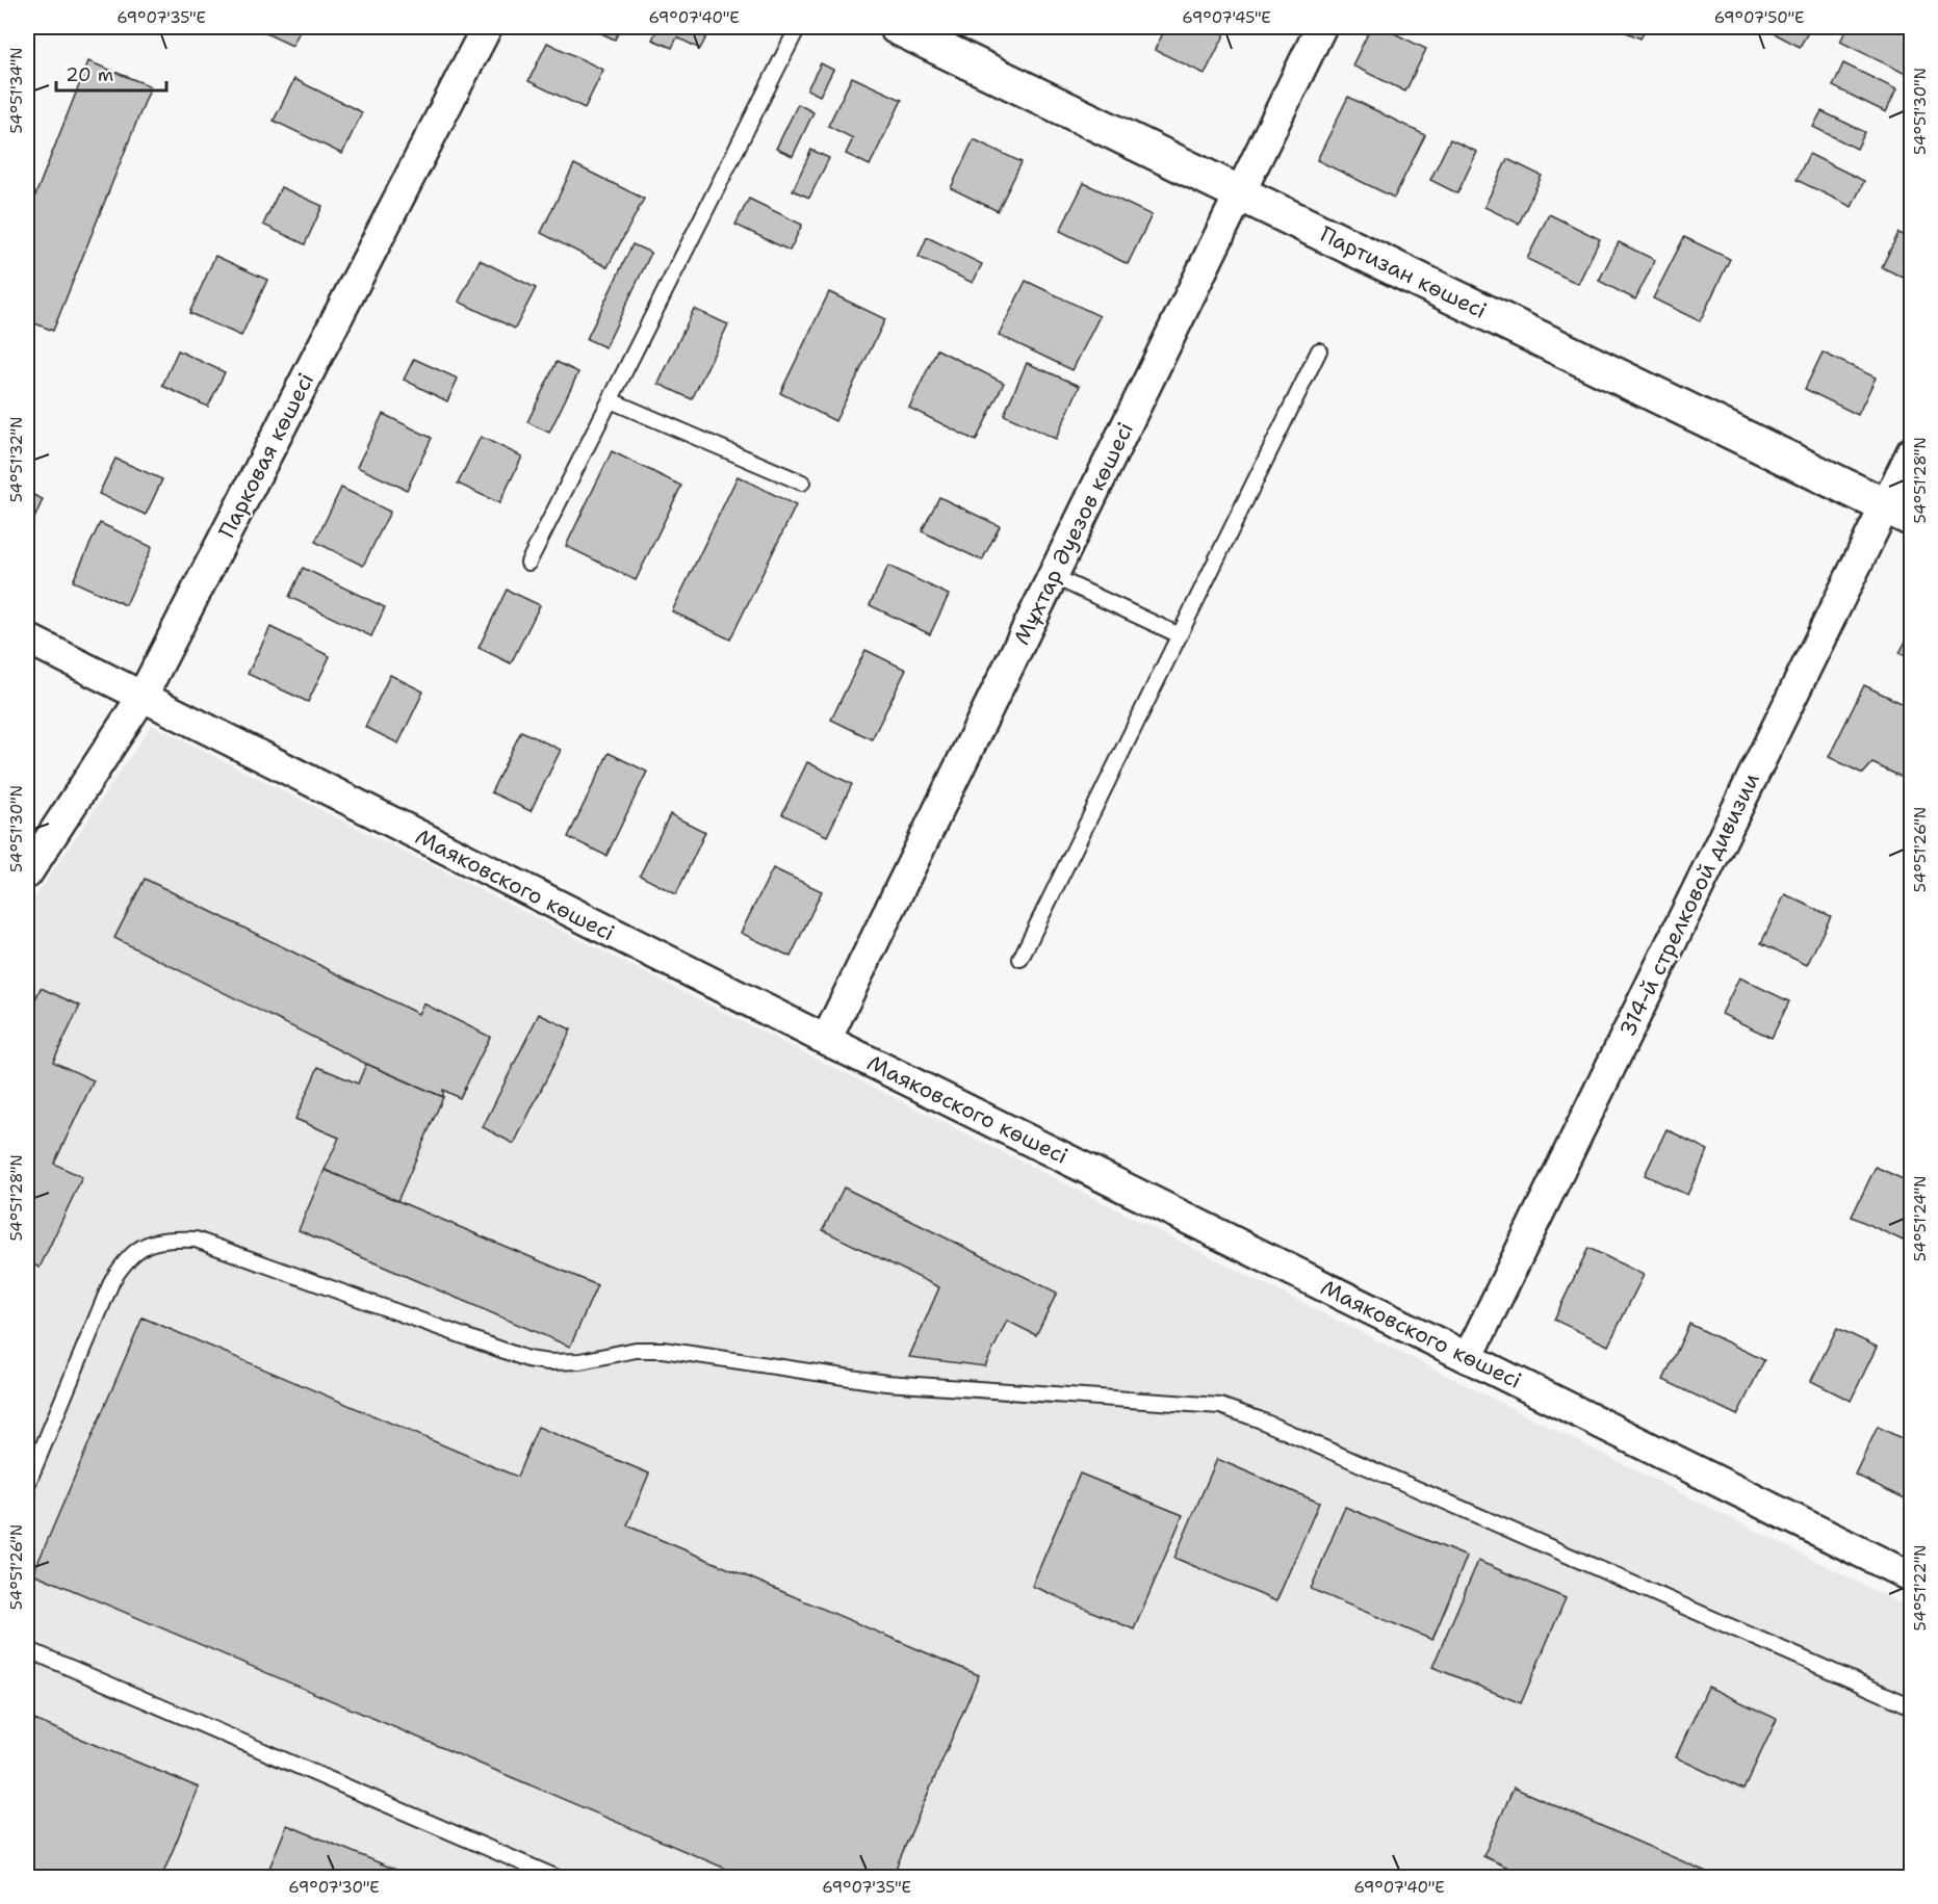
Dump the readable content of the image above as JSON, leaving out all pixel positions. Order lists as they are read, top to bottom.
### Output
{
  "streets": {
    "main road": ["Партизан көшесі"],
    "street": [
      "Парковая көшесі",
      "Мұхтар Әуезов көшесі",
      "Маяковского көшесі",
      "314-й стрелковой дивизии"
    ]
  },
  "crossings": [
    ["Партизан көшесі", "Мұхтар Әуезов көшесі"],
    ["Партизан көшесі", "314-й стрелковой дивизии"],
    ["Парковая көшесі", "Маяковского көшесі"],
    ["Мұхтар Әуезов көшесі", "Маяковского көшесі"],
    ["Маяковского көшесі", "314-й стрелковой дивизии"]
  ],
  "scale_bar": "20 m",
  "coordinates": [
    "69°07'35\"E",
    "69°07'40\"E",
    "69°07'45\"E",
    "69°07'50\"E",
    "54°51'34\"N",
    "54°51'30\"N",
    "54°51'32\"N",
    "54°51'28\"N",
    "54°51'26\"N",
    "54°51'24\"N",
    "54°51'22\"N",
    "69°07'30\"E"
  ]
}
